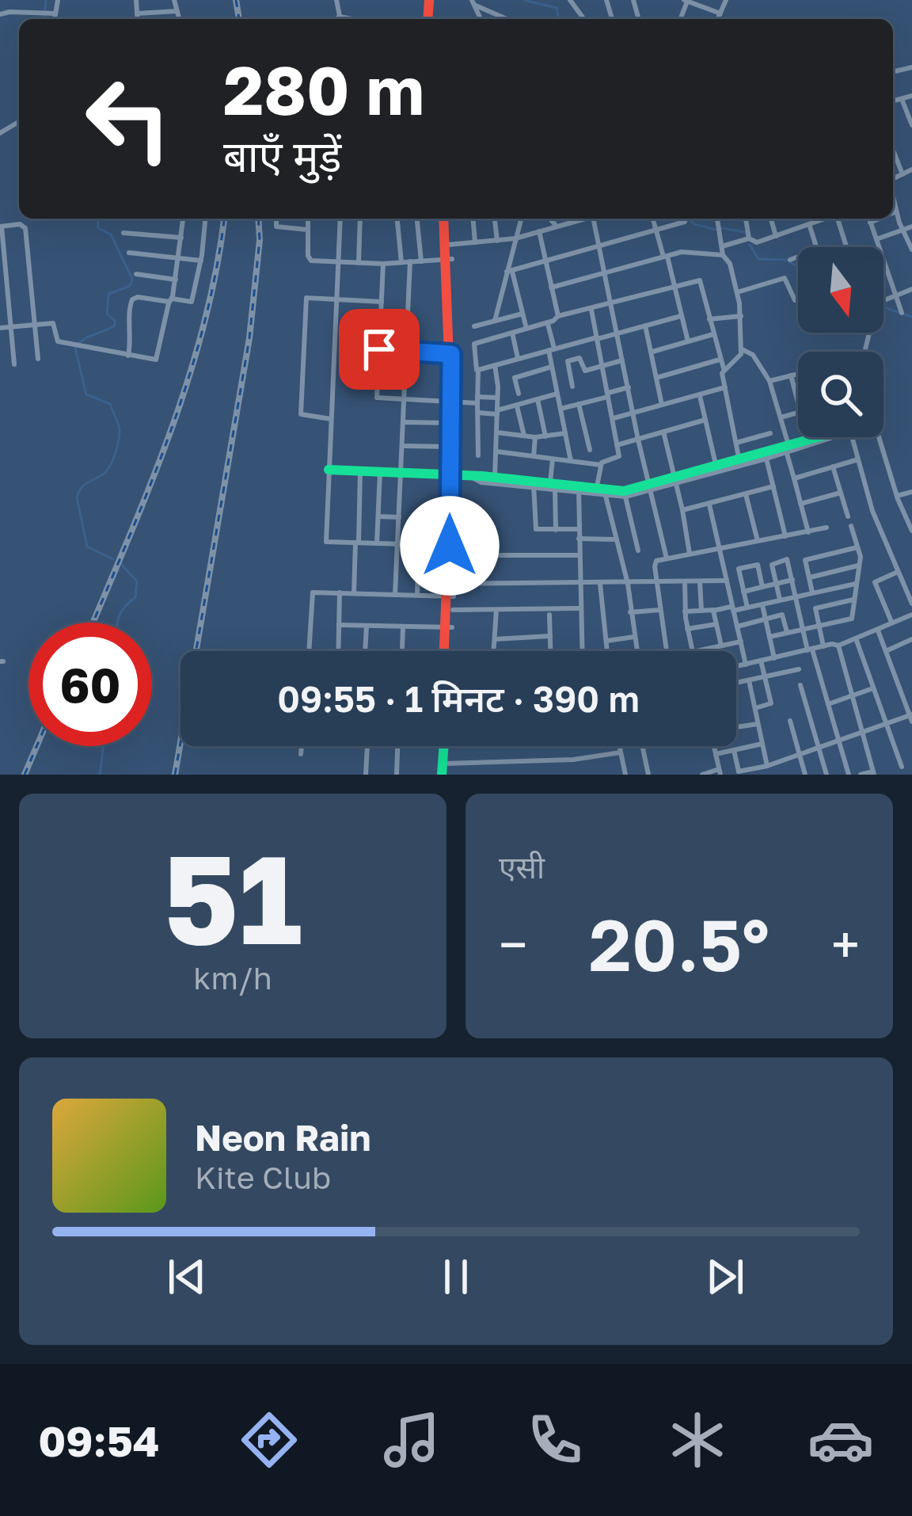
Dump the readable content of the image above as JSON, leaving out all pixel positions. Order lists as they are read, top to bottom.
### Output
{
  "north": "bottom",
  "page": {
    "turn": ["280 m", "बाएँ मुड़ें"],
    "limit": "60",
    "trip": "09:55 · 1 मिनट · 390 m",
    "tile": [
      ["51", "km/h"],
      "एसी"
    ],
    "heat": ["−", "20.5°", "+"],
    "song": ["Neon Rain", "Kite Club"],
    "tabs": "09:54"
  }
}
